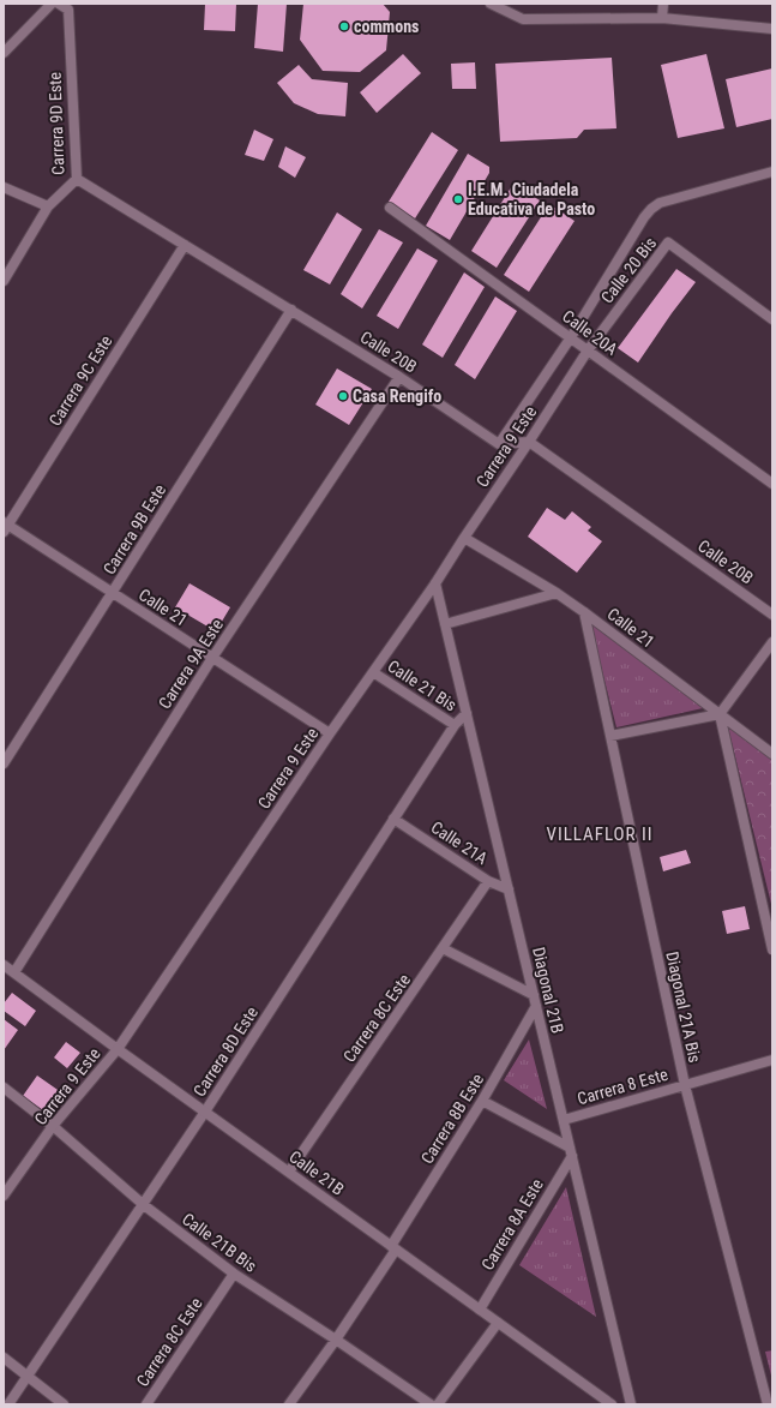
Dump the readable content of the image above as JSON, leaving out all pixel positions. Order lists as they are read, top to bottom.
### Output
{
  "streets": {
    "street": [
      "Carrera 9D Este",
      "Calle 20 Bis",
      "Calle 20A",
      "Calle 20B",
      "Carrera 9C Este",
      "Carrera 9 Este",
      "Carrera 9B Este",
      "Calle 21",
      "Carrera 9A Este",
      "Calle 21 Bis",
      "Calle 21A",
      "Diagonal 21B",
      "Diagonal 21A Bis",
      "Carrera 8C Este",
      "Carrera 8D Este",
      "Carrera 8 Este",
      "Carrera 8B Este",
      "Calle 21B",
      "Carrera 8A Este",
      "Calle 21B Bis"
    ]
  },
  "crossings": [
    ["Carrera 9D Este", "Calle 20B"],
    ["Calle 20 Bis", "Calle 20A"],
    ["Calle 20 Bis", "Carrera 9 Este"],
    ["Calle 20A", "Carrera 9 Este"],
    ["Calle 20B", "Carrera 9C Este"],
    ["Calle 20B", "Carrera 9 Este"],
    ["Calle 20B", "Carrera 9B Este"],
    ["Calle 20B", "Carrera 9A Este"],
    ["Carrera 9C Este", "Calle 21"],
    ["Carrera 9 Este", "Calle 21"],
    ["Carrera 9 Este", "Calle 21 Bis"],
    ["Carrera 9 Este", "Diagonal 21B"],
    ["Carrera 9 Este", "Calle 21B"],
    ["Carrera 9 Este", "Calle 21B Bis"],
    ["Carrera 9B Este", "Calle 21"],
    ["Calle 21", "Carrera 9A Este"],
    ["Calle 21", "Diagonal 21A Bis"],
    ["Carrera 9A Este", "Calle 21B"],
    ["Calle 21 Bis", "Carrera 8D Este"],
    ["Calle 21A", "Diagonal 21B"],
    ["Calle 21A", "Carrera 8C Este"],
    ["Calle 21A", "Carrera 8D Este"],
    ["Diagonal 21B", "Carrera 8D Este"],
    ["Diagonal 21B", "Carrera 8 Este"],
    ["Diagonal 21B", "Carrera 8B Este"],
    ["Diagonal 21B", "Carrera 8A Este"],
    ["Diagonal 21A Bis", "Carrera 8 Este"],
    ["Carrera 8C Este", "Calle 21B"],
    ["Carrera 8C Este", "Calle 21B Bis"],
    ["Carrera 8D Este", "Calle 21B"],
    ["Carrera 8D Este", "Calle 21B Bis"],
    ["Carrera 8B Este", "Calle 21B"],
    ["Carrera 8B Este", "Calle 21B Bis"],
    ["Calle 21B", "Carrera 8A Este"]
  ],
  "districts": ["VILLAFLOR II"],
  "places": ["commons", "I.E.M. Ciudadela Educativa de Pasto", "Casa Rengifo"]
}
